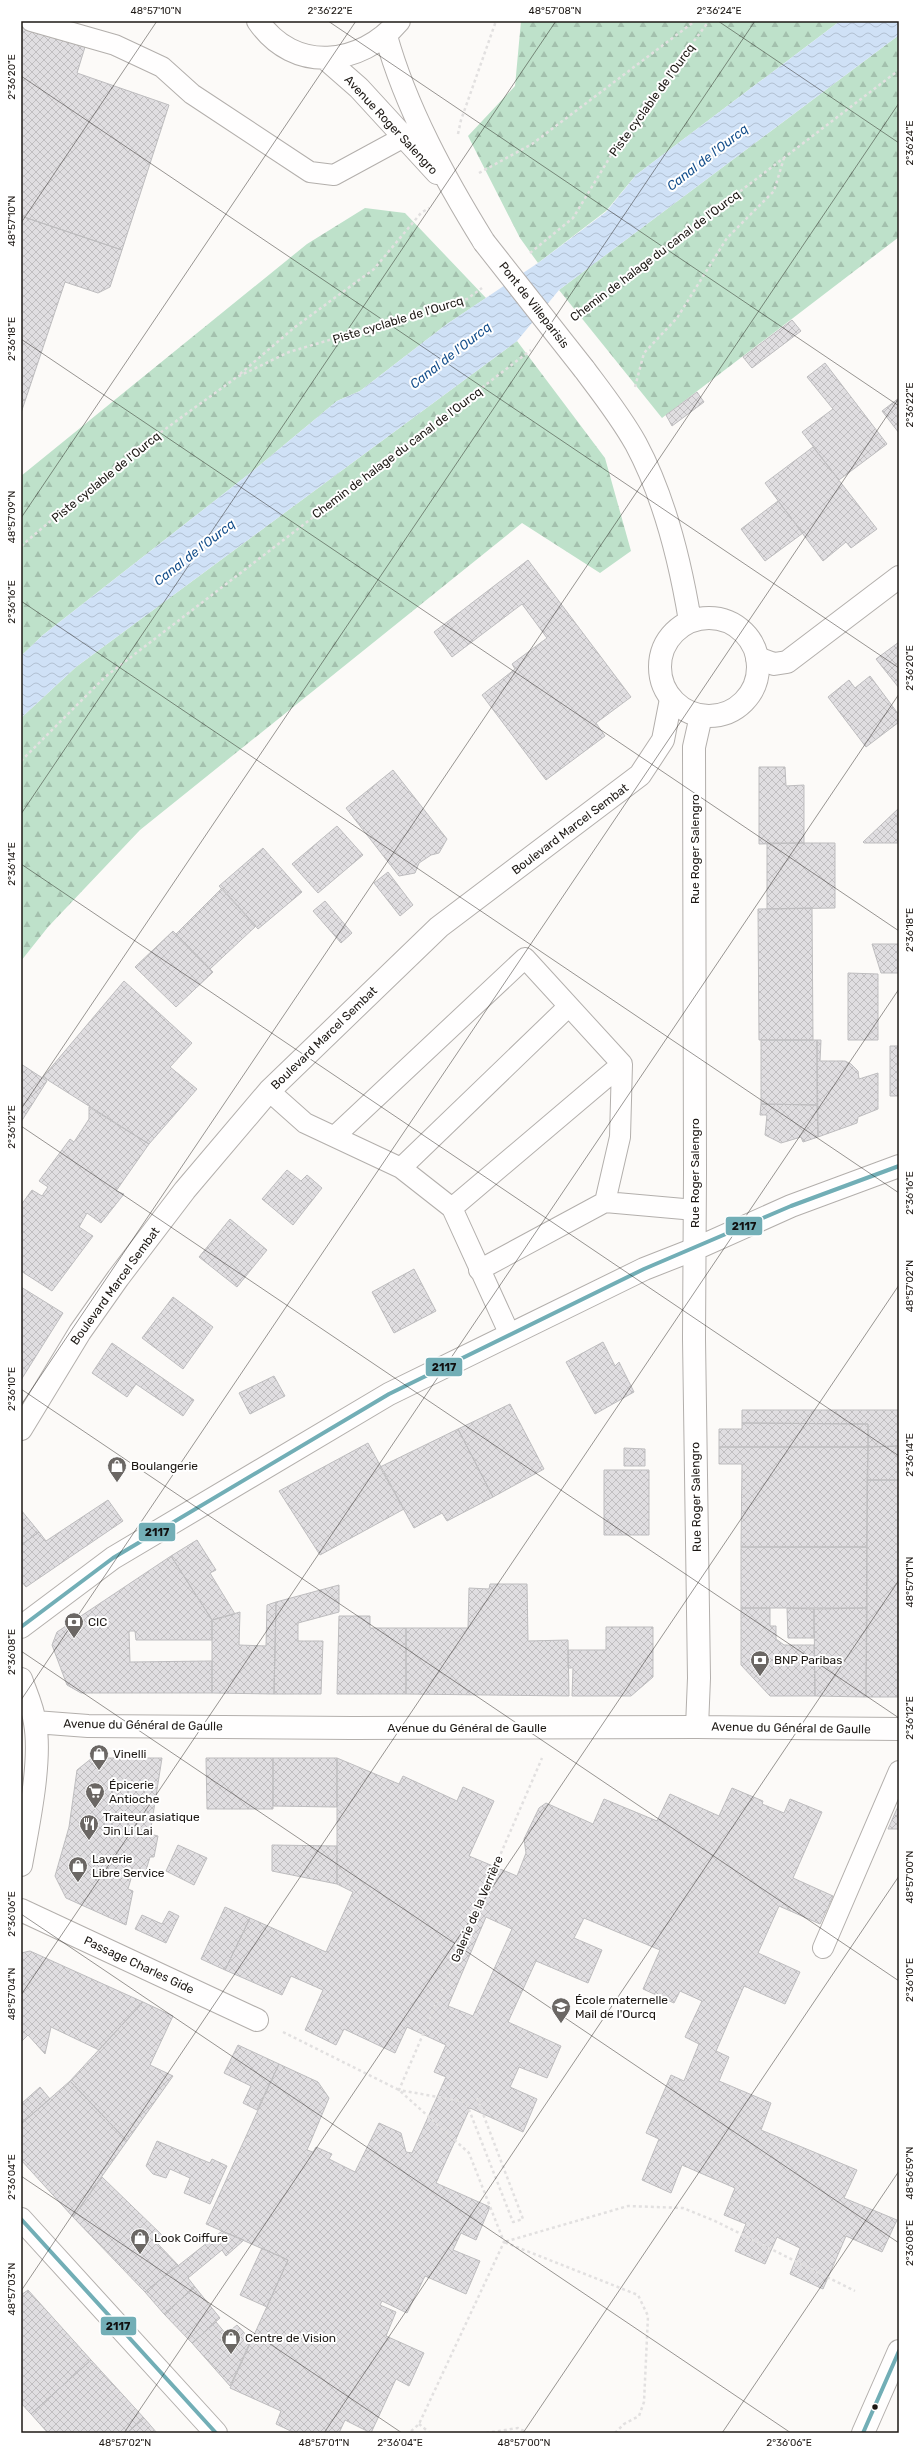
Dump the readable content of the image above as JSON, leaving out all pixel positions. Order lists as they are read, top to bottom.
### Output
{
  "streets": {
    "street": [
      "Avenue Roger Salengro",
      "Pont de Villeparisis",
      "Boulevard Marcel Sembat",
      "Rue Roger Salengro",
      "Avenue du Général de Gaulle",
      "Passage Charles Gide"
    ],
    "path": ["Piste cyclable de l'Ourcq", "Chemin de halage du canal de l'Ourcq", "Galerie de la Verrière"]
  },
  "crossings": [
    ["Avenue Roger Salengro", "Pont de Villeparisis"],
    ["Chemin de halage du canal de l'Ourcq", "Pont de Villeparisis"],
    ["Boulevard Marcel Sembat", "Rue Roger Salengro"],
    ["Rue Roger Salengro", "Avenue du Général de Gaulle"],
    ["Avenue du Général de Gaulle", "Galerie de la Verrière"]
  ],
  "water": ["Canal de l'Ourcq"],
  "places": {
    "shop": [
      "Boulangerie",
      "Vinelli",
      "Laverie Libre Service",
      "Look Coiffure",
      "Centre de Vision"
    ],
    "bank": ["CIC", "BNP Paribas"],
    "supermarket": ["Épicerie Antioche"],
    "restaurant": ["Traiteur asiatique Jin Li Lai"],
    "school or university": ["École maternelle Mail de l'Ourcq"]
  },
  "lines": ["transit line 2117"],
  "coordinates": [
    "48°57'10\"N",
    "2°36'22\"E",
    "48°57'08\"N",
    "2°36'24\"E",
    "2°36'20\"E",
    "2°36'18\"E",
    "48°57'09\"N",
    "2°36'16\"E",
    "2°36'14\"E",
    "2°36'12\"E",
    "48°57'02\"N",
    "2°36'10\"E",
    "48°57'01\"N",
    "2°36'08\"E",
    "48°57'00\"N",
    "2°36'06\"E",
    "48°57'04\"N",
    "48°56'59\"N",
    "2°36'04\"E",
    "48°57'03\"N"
  ]
}
